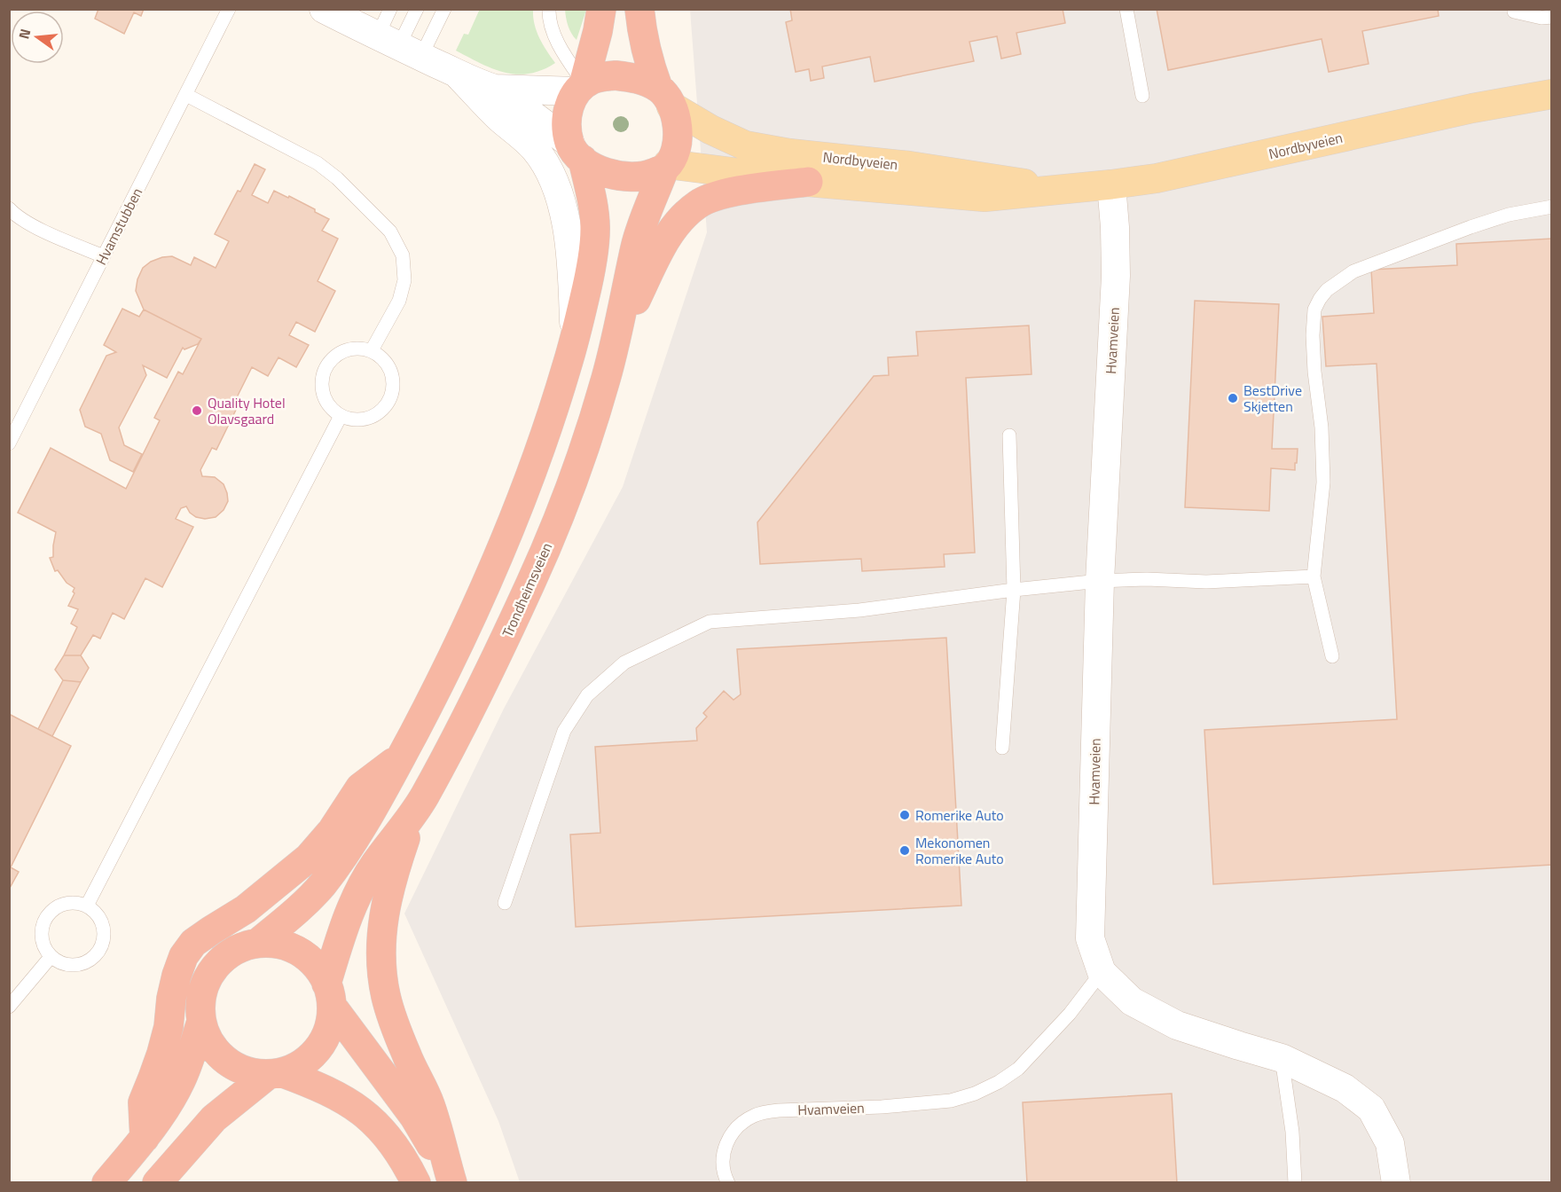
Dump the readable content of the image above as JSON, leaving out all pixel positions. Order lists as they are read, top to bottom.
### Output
{
  "streets": {
    "highway": ["Trondheimsveien"],
    "main road": ["Nordbyveien"],
    "street": ["Hvamveien"],
    "lane": ["Hvamstubben"]
  },
  "crossings": [
    ["Nordbyveien", "Hvamveien"],
    ["Nordbyveien", "Trondheimsveien"]
  ],
  "places": [
    "BestDrive Skjetten",
    "Quality Hotel Olavsgaard",
    "Romerike Auto",
    "Mekonomen Romerike Auto"
  ],
  "north": "left"
}
